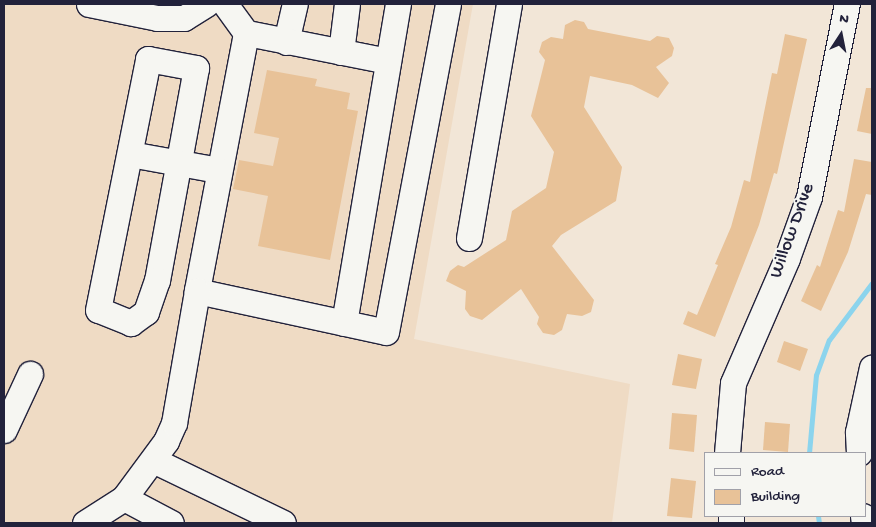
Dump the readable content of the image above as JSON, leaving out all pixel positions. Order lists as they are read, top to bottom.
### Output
{
  "streets": {
    "street": ["Willow Drive"]
  },
  "legend": ["Road", "Building"],
  "north": "top"
}
